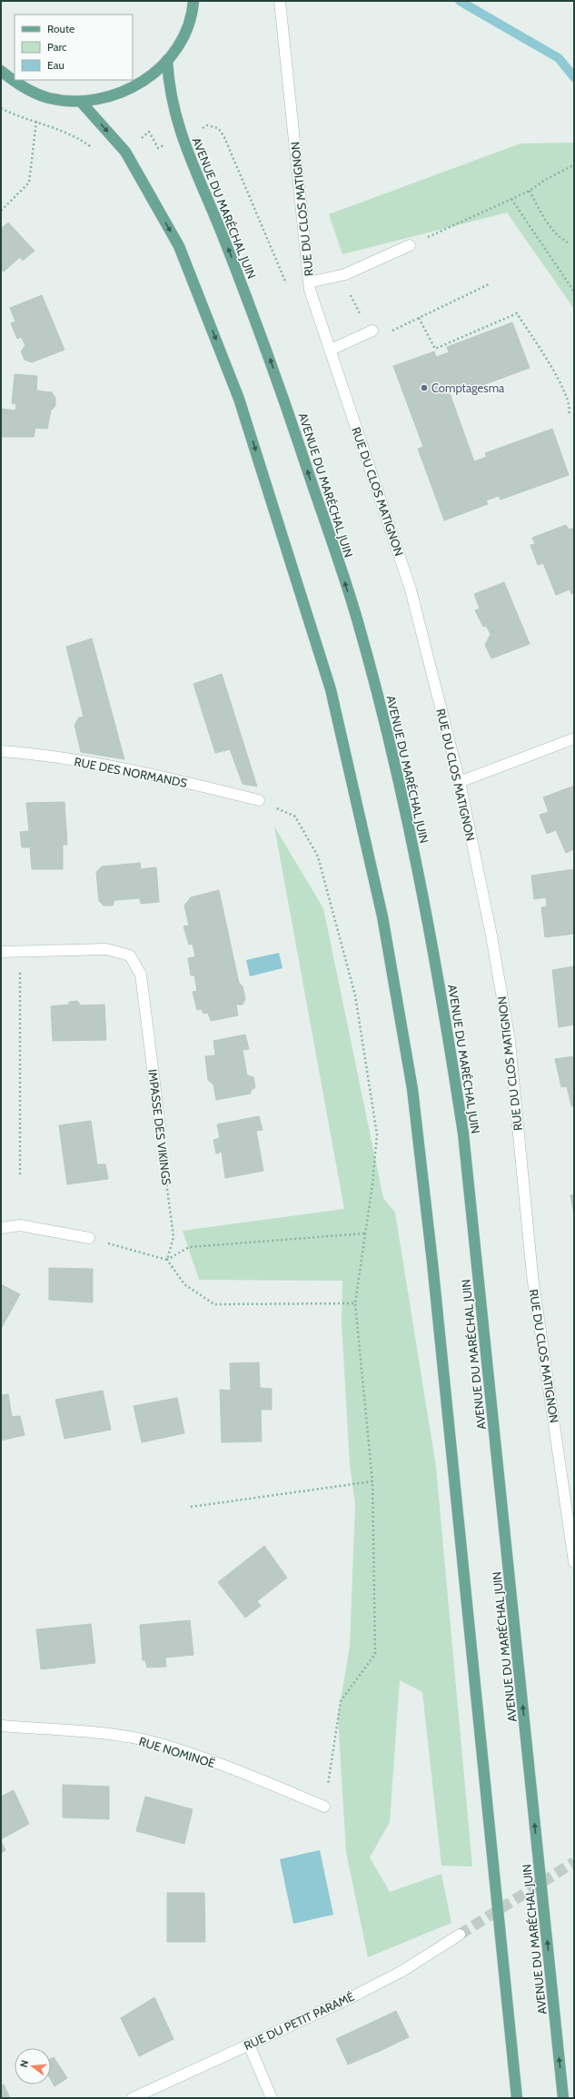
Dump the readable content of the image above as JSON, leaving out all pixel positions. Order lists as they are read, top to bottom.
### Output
{
  "streets": {
    "main road": ["AVENUE DU MARÉCHAL JUIN"],
    "street": [
      "RUE DU CLOS MATIGNON",
      "RUE DES NORMANDS",
      "IMPASSE DES VIKINGS",
      "RUE NOMINOË",
      "RUE DU PETIT PARAMÉ"
    ]
  },
  "places": ["Comptagesma"],
  "legend": ["Route", "Parc", "Eau"],
  "north": "left"
}
